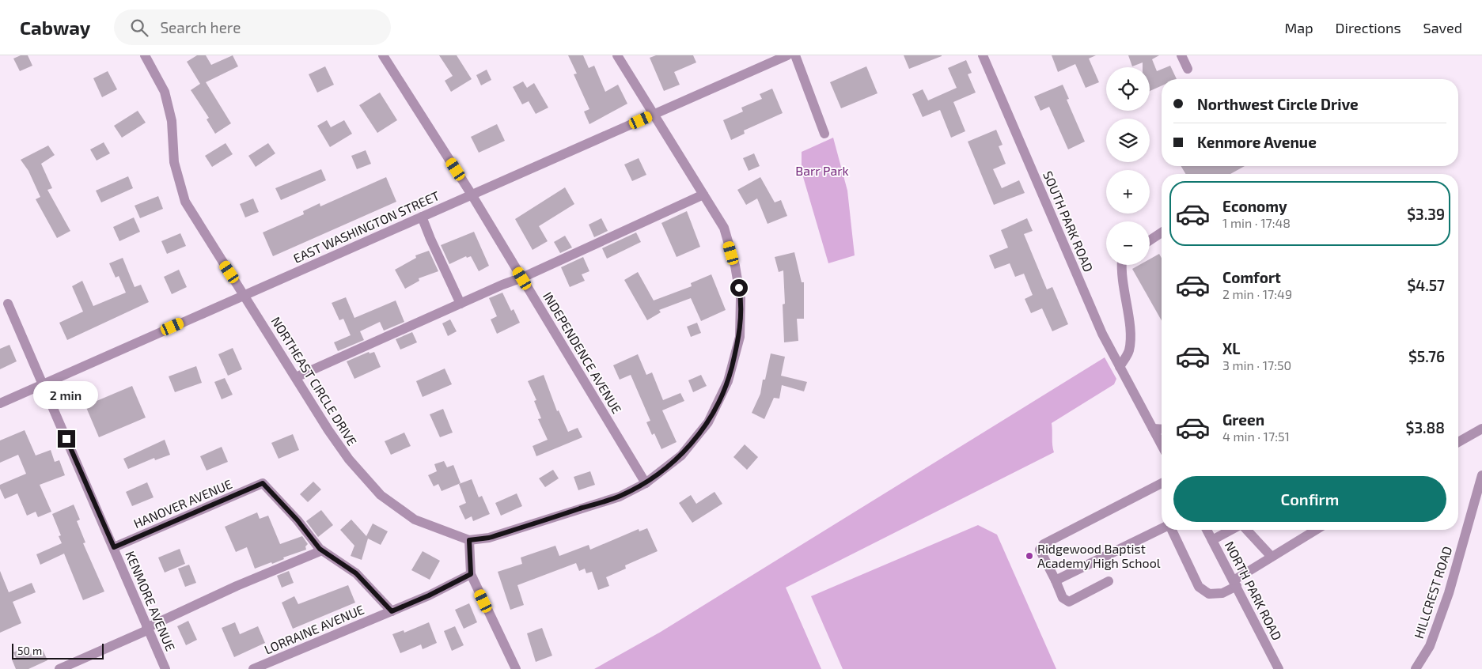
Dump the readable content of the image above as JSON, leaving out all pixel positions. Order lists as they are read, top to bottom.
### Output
{
  "streets": {
    "street": [
      "SOUTH PARK ROAD",
      "EAST WASHINGTON STREET",
      "INDEPENDENCE AVENUE",
      "NORTHEAST CIRCLE DRIVE",
      "HANOVER AVENUE",
      "NORTH PARK ROAD",
      "HILLCREST ROAD",
      "KENMORE AVENUE",
      "LORRAINE AVENUE"
    ]
  },
  "crossings": [
    ["EAST WASHINGTON STREET", "INDEPENDENCE AVENUE"],
    ["EAST WASHINGTON STREET", "NORTHEAST CIRCLE DRIVE"],
    ["EAST WASHINGTON STREET", "KENMORE AVENUE"],
    ["INDEPENDENCE AVENUE", "NORTHEAST CIRCLE DRIVE"],
    ["HANOVER AVENUE", "KENMORE AVENUE"]
  ],
  "parks": ["Barr Park"],
  "places": ["Ridgewood Baptist Academy High School"],
  "scale_bar": "50 m",
  "page": {
    "header": "Cabway",
    "search": "Search here",
    "nav": ["Map", "Directions", "Saved"],
    "map_buttons": ["+", "−"],
    "banner": ["Northwest Circle Drive", "Kenmore Avenue"],
    "list": [
      {
        "name": "Economy",
        "note": "1 min · 17:48",
        "value": "$3.39"
      },
      {
        "name": "Comfort",
        "note": "2 min · 17:49",
        "value": "$4.57"
      },
      {
        "name": "XL",
        "note": "3 min · 17:50",
        "value": "$5.76"
      },
      {
        "name": "Green",
        "note": "4 min · 17:51",
        "value": "$3.88"
      }
    ],
    "bubble": "2 min",
    "buttons": "Confirm",
    "scale": "50 m"
  }
}
